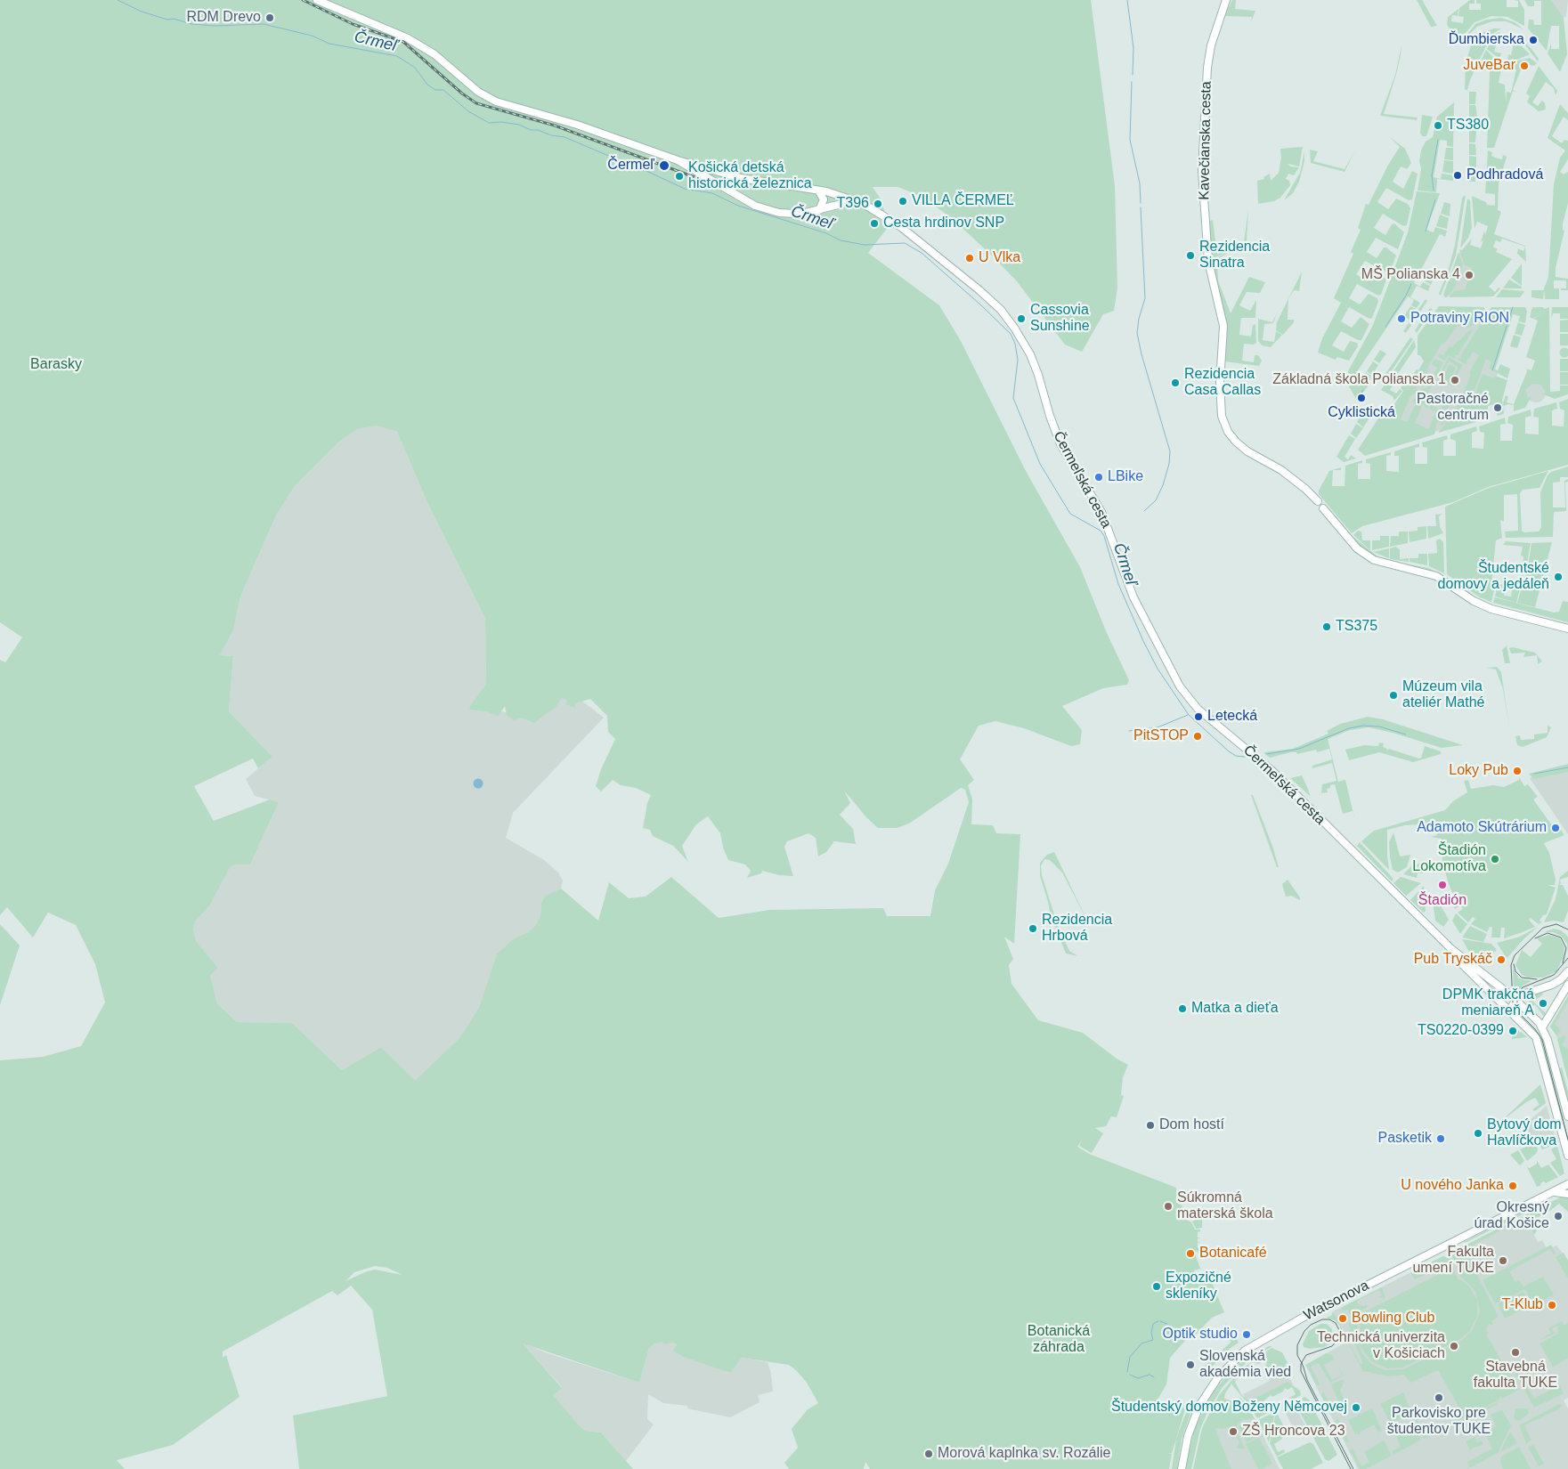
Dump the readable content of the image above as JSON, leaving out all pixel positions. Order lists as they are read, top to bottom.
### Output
{
  "streets": {
    "main road": ["Kavečianska cesta", "Čermeľská cesta", "Watsonova"]
  },
  "water": ["Črmeľ"],
  "parks": ["Barasky", "Botanická záhrada"],
  "places": [
    "RDM Drevo",
    "Ďumbierska",
    "JuveBar",
    "TS380",
    "Čermeľ",
    "Podhradová",
    "Košická detská historická železnica",
    "VILLA ČERMEĽ",
    "T396",
    "Cesta hrdinov SNP",
    "Rezidencia Sinatra",
    "U Vlka",
    "MŠ Polianska 4",
    "Cassovia Sunshine",
    "Potraviny RION",
    "Základná škola Polianska 1",
    "Rezidencia Casa Callas",
    "Cyklistická",
    "Pastoračné centrum",
    "LBike",
    "Študentské domovy a jedáleň",
    "TS375",
    "Múzeum vila ateliér Mathé",
    "Letecká",
    "PitSTOP",
    "Loky Pub",
    "Adamoto Skútrárium",
    "Štadión Lokomotíva",
    "Štadión",
    "Rezidencia Hrbová",
    "Pub Tryskáč",
    "DPMK trakčná meniareň A",
    "Matka a dieťa",
    "TS0220-0399",
    "Dom hostí",
    "Bytový dom Havlíčkova",
    "Pasketik",
    "U nového Janka",
    "Súkromná materská škola",
    "Okresný úrad Košice",
    "Botanicafé",
    "Fakulta umení TUKE",
    "Expozičné skleníky",
    "T-Klub",
    "Bowling Club",
    "Optik studio",
    "Technická univerzita v Košiciach",
    "Stavebná fakulta TUKE",
    "Slovenská akadémia vied",
    "Parkovisko pre študentov TUKE",
    "Študentský domov Boženy Němcovej",
    "ZŠ Hroncova 23",
    "Morová kaplnka sv. Rozálie"
  ]
}
